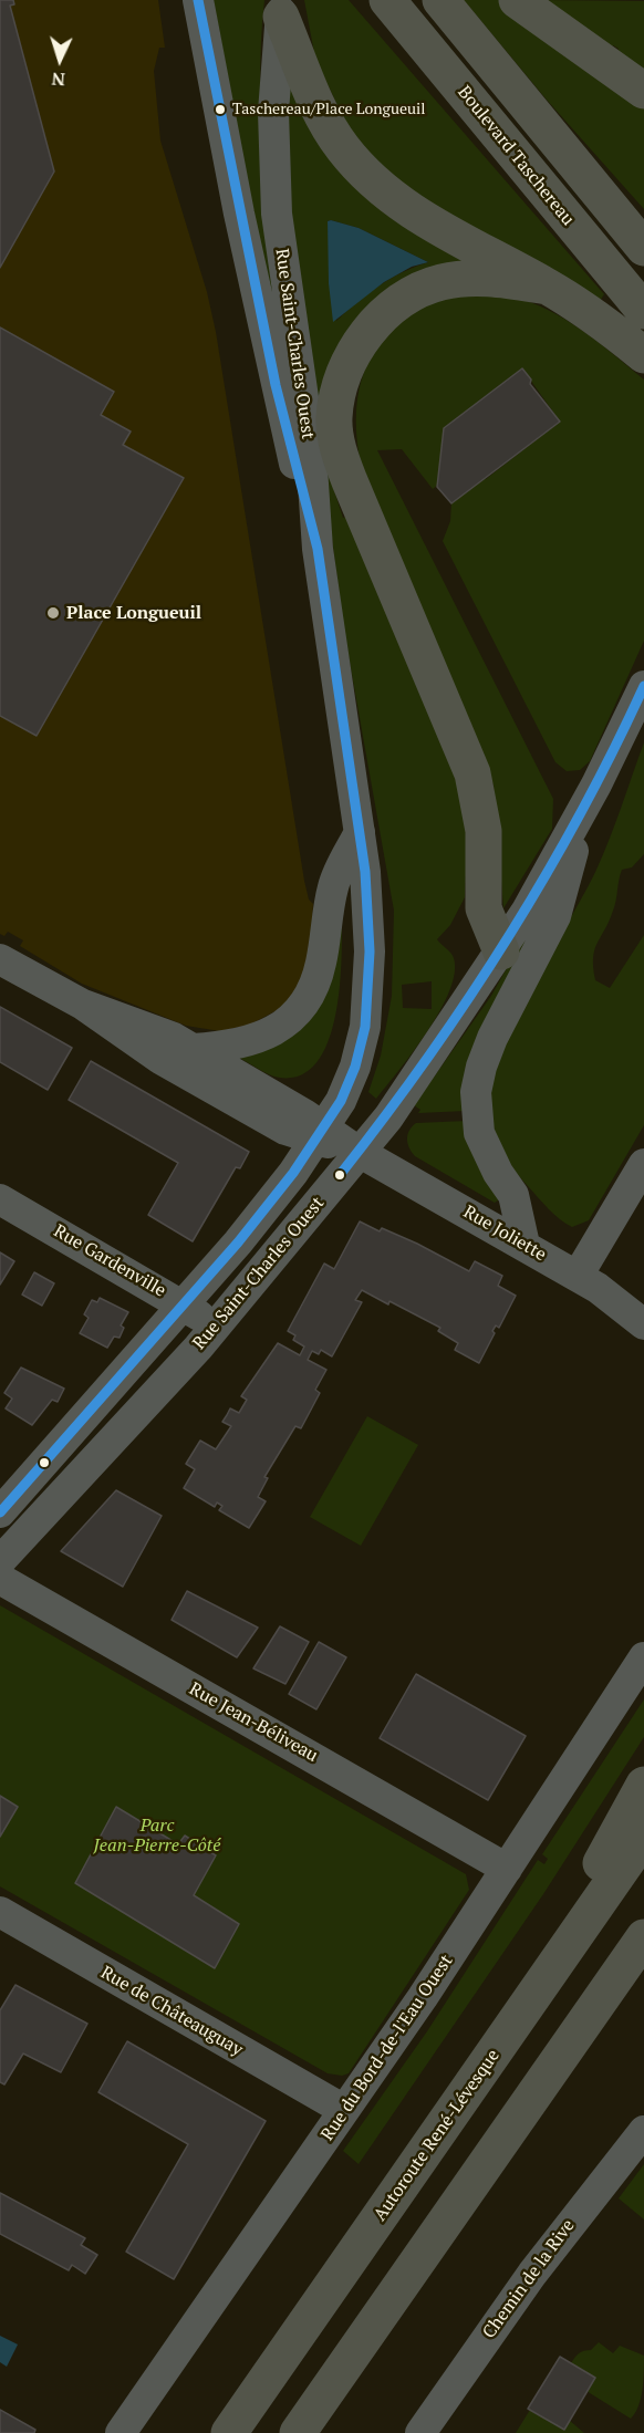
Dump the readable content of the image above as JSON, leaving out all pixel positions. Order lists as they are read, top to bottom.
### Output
{
  "streets": {
    "highway": ["Boulevard Taschereau", "Autoroute René-Lévesque"],
    "street": [
      "Rue Saint-Charles Ouest",
      "Rue Joliette",
      "Rue Gardenville",
      "Rue Jean-Béliveau",
      "Rue de Châteauguay",
      "Rue du Bord-de-l'Eau Ouest",
      "Chemin de la Rive"
    ]
  },
  "crossings": [
    ["Rue Saint-Charles Ouest", "Rue Joliette"],
    ["Rue Saint-Charles Ouest", "Rue Gardenville"],
    ["Rue Jean-Béliveau", "Rue du Bord-de-l'Eau Ouest"],
    ["Rue de Châteauguay", "Rue du Bord-de-l'Eau Ouest"]
  ],
  "parks": ["Parc Jean-Pierre-Côté"],
  "places": ["Taschereau/Place Longueuil", "Place Longueuil"],
  "north": "bottom"
}
